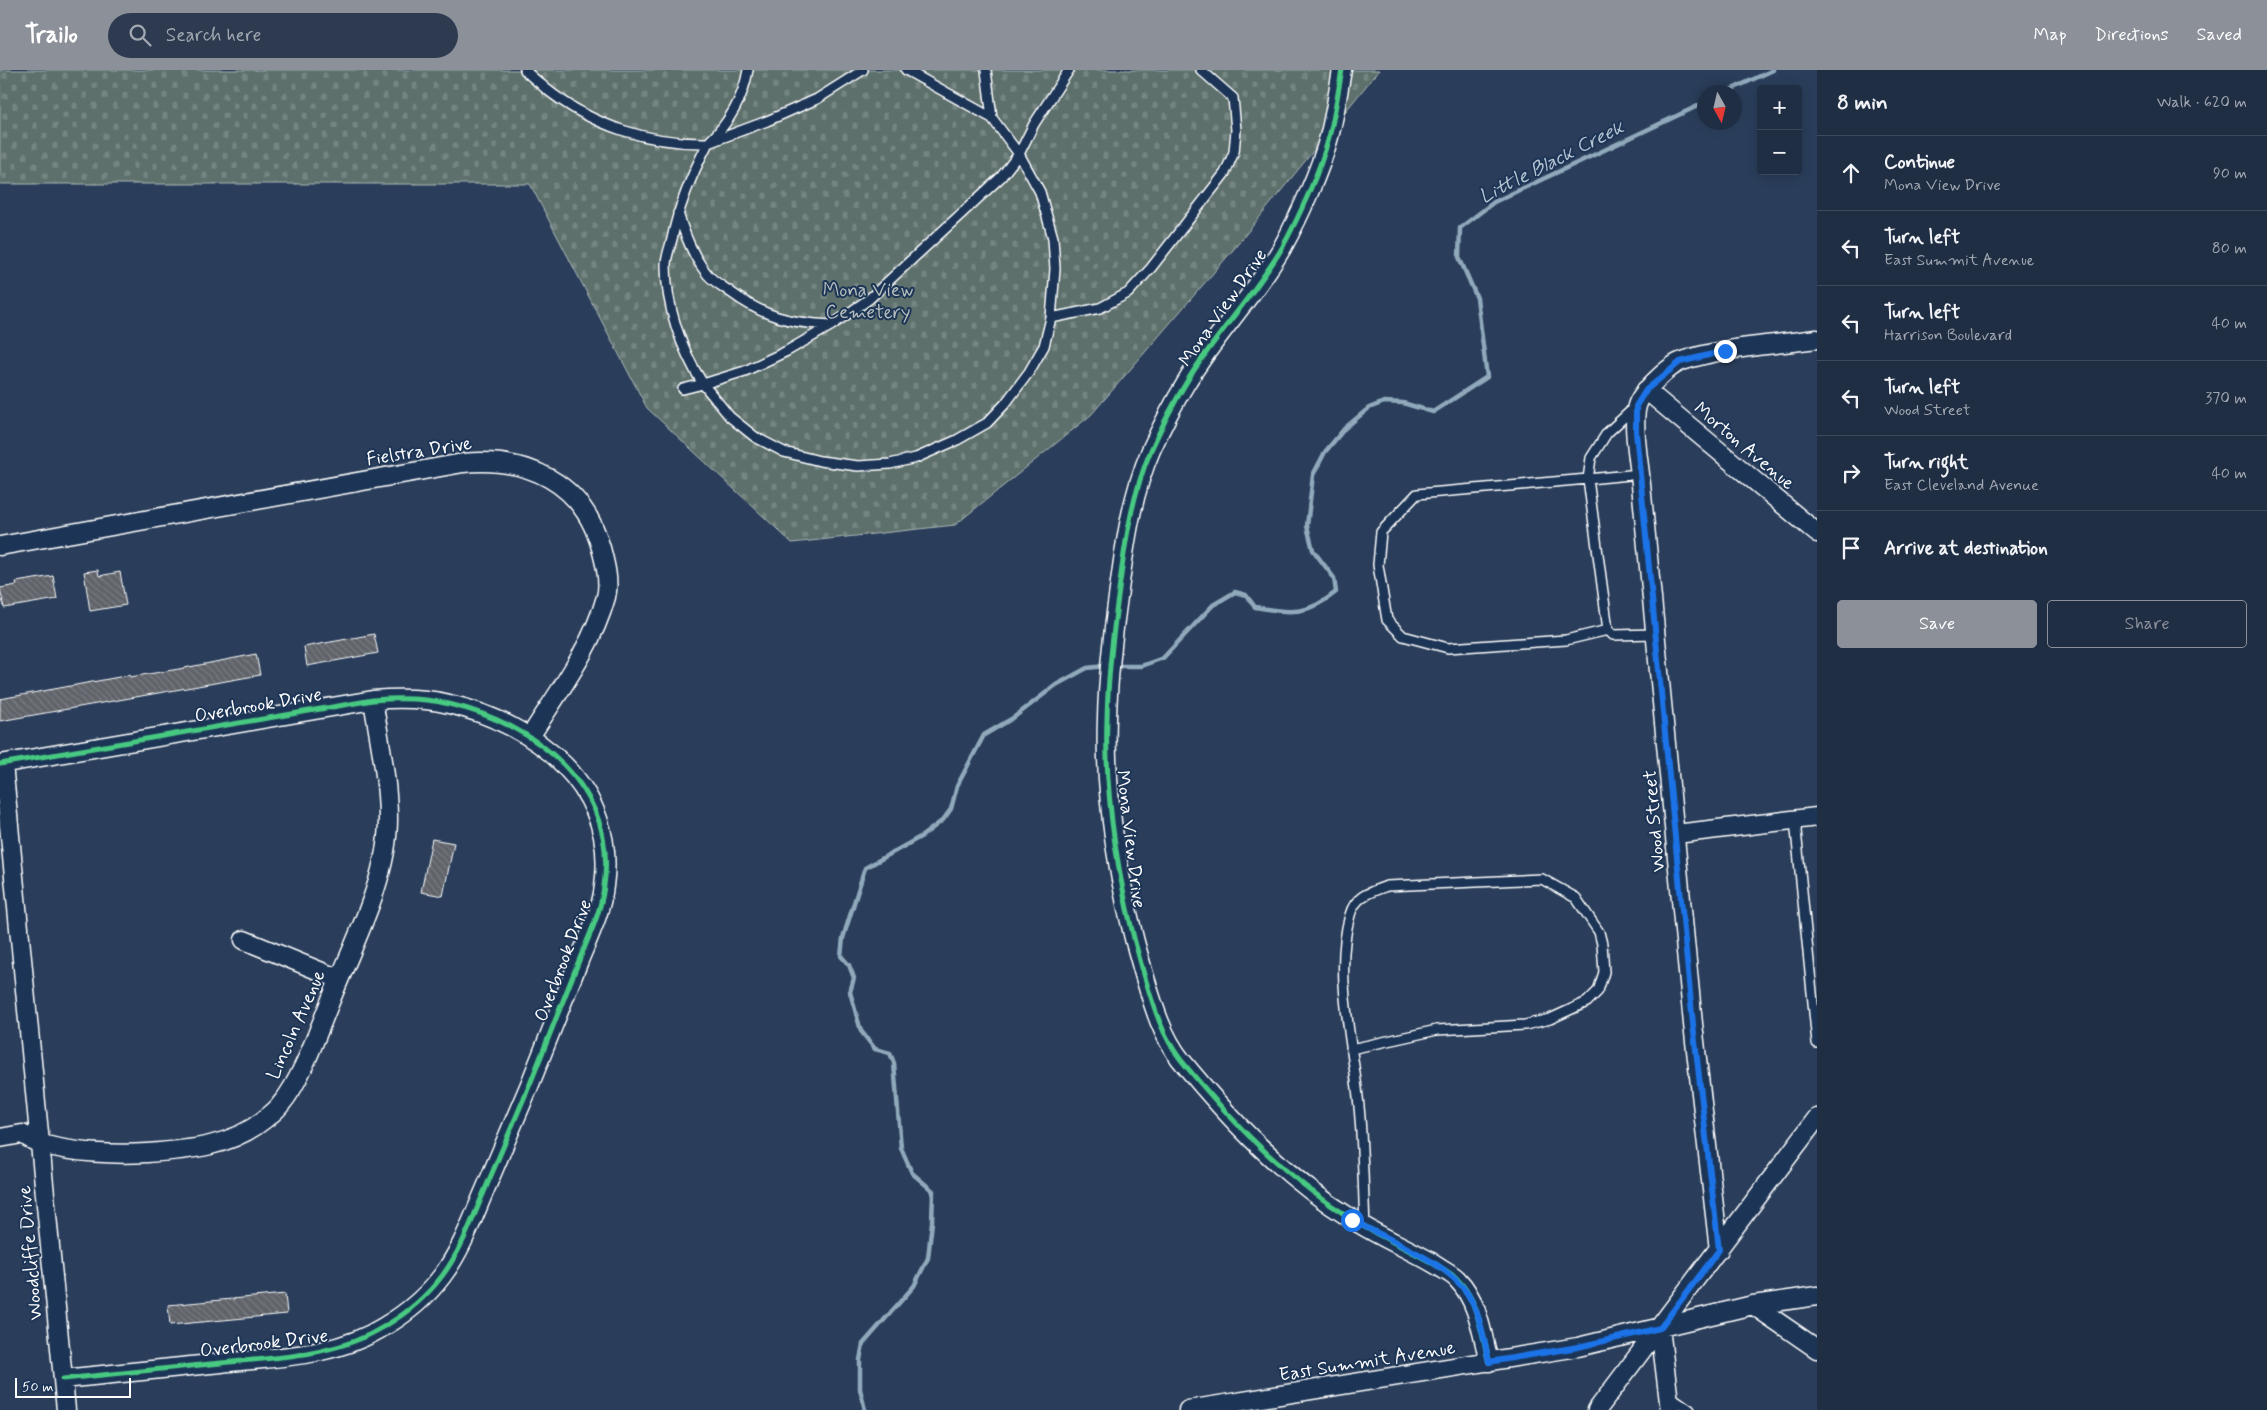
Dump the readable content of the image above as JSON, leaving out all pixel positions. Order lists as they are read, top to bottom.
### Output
{
  "streets": {
    "street": [
      "Mona View Drive",
      "Morton Avenue",
      "Fielstra Drive",
      "Overbrook Drive",
      "Wood Street",
      "Lincoln Avenue",
      "Woodcliffe Drive",
      "East Summit Avenue"
    ]
  },
  "crossings": [
    ["Mona View Drive", "East Summit Avenue"],
    ["Fielstra Drive", "Overbrook Drive"],
    ["Overbrook Drive", "Lincoln Avenue"],
    ["Overbrook Drive", "Woodcliffe Drive"],
    ["Lincoln Avenue", "Woodcliffe Drive"]
  ],
  "water": ["Little Black Creek"],
  "parks": ["Mona View Cemetery"],
  "scale_bar": "50 m",
  "north": "bottom",
  "page": {
    "header": "Trailo",
    "search": "Search here",
    "nav": ["Map", "Directions", "Saved"],
    "heading": ["8 min", "Walk · 620 m"],
    "map_buttons": ["+", "−"],
    "list": [
      ["Continue", "Mona View Drive", "90 m"],
      ["Turn left", "East Summit Avenue", "80 m"],
      ["Turn left", "Harrison Boulevard", "40 m"],
      ["Turn left", "Wood Street", "370 m"],
      ["Turn right", "East Cleveland Avenue", "40 m"],
      "Arrive at destination"
    ],
    "buttons": ["Save", "Share"],
    "scale": "50 m"
  }
}
